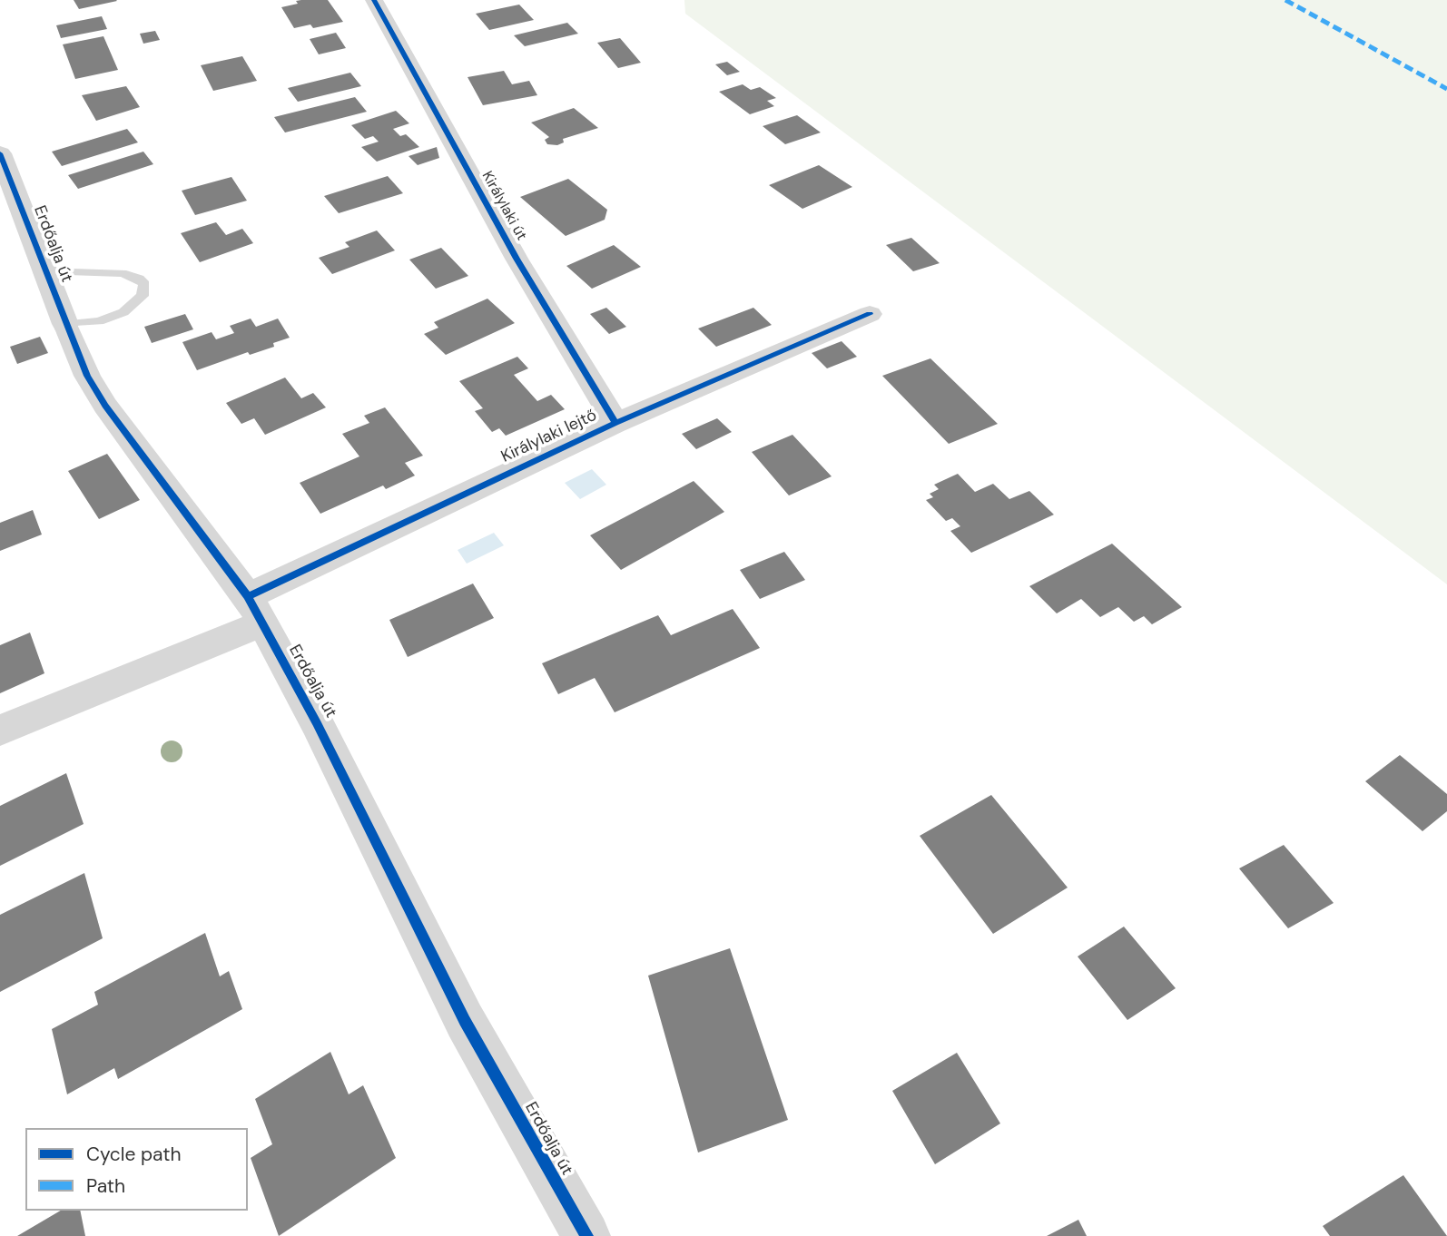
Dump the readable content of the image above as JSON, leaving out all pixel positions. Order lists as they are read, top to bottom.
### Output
{
  "streets": {
    "street": ["Királylaki út", "Erdőalja út", "Királylaki lejtő"]
  },
  "crossings": [
    ["Királylaki út", "Királylaki lejtő"],
    ["Erdőalja út", "Királylaki lejtő"]
  ],
  "legend": ["Cycle path", "Path"]
}
